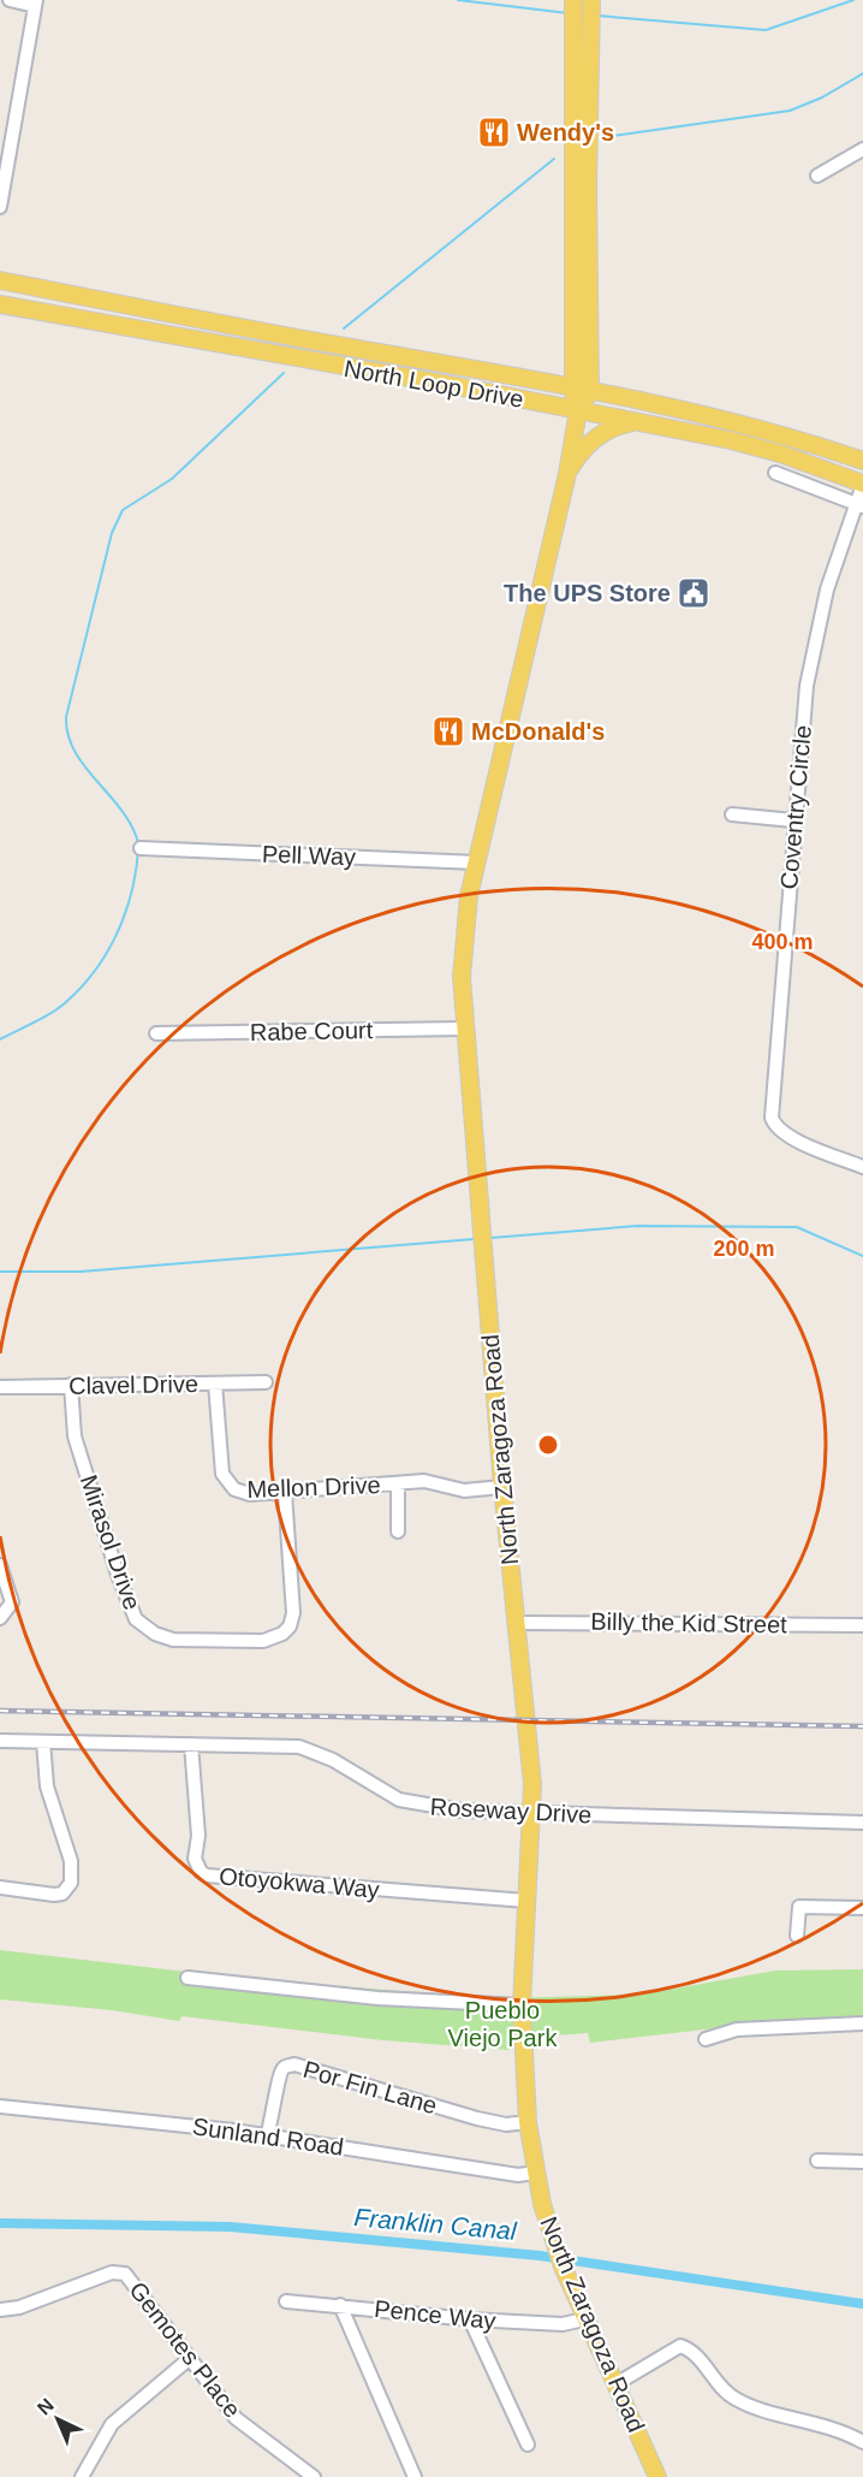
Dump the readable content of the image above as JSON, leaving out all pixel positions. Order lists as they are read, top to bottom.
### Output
{
  "streets": {
    "main road": ["North Loop Drive", "North Zaragoza Road"],
    "street": [
      "Coventry Circle",
      "Pell Way",
      "Rabe Court",
      "Clavel Drive",
      "Mellon Drive",
      "Mirasol Drive",
      "Billy the Kid Street",
      "Roseway Drive",
      "Otoyokwa Way",
      "Por Fin Lane",
      "Sunland Road",
      "Pence Way",
      "Gemotes Place"
    ]
  },
  "crossings": [
    ["North Loop Drive", "Coventry Circle"],
    ["North Loop Drive", "North Zaragoza Road"],
    ["Pell Way", "North Zaragoza Road"],
    ["Rabe Court", "North Zaragoza Road"],
    ["Clavel Drive", "Mellon Drive"],
    ["Clavel Drive", "Mirasol Drive"],
    ["North Zaragoza Road", "Mellon Drive"],
    ["North Zaragoza Road", "Billy the Kid Street"],
    ["North Zaragoza Road", "Roseway Drive"],
    ["North Zaragoza Road", "Otoyokwa Way"],
    ["North Zaragoza Road", "Por Fin Lane"],
    ["North Zaragoza Road", "Sunland Road"],
    ["North Zaragoza Road", "Pence Way"],
    ["Mellon Drive", "Mirasol Drive"],
    ["Roseway Drive", "Otoyokwa Way"],
    ["Por Fin Lane", "Sunland Road"]
  ],
  "water": ["Franklin Canal"],
  "parks": ["Pueblo Viejo Park"],
  "places": {
    "restaurant": ["Wendy's", "McDonald's"],
    "public building": ["The UPS Store"]
  },
  "north": "top left",
  "rings": ["400 m", "200 m"]
}
